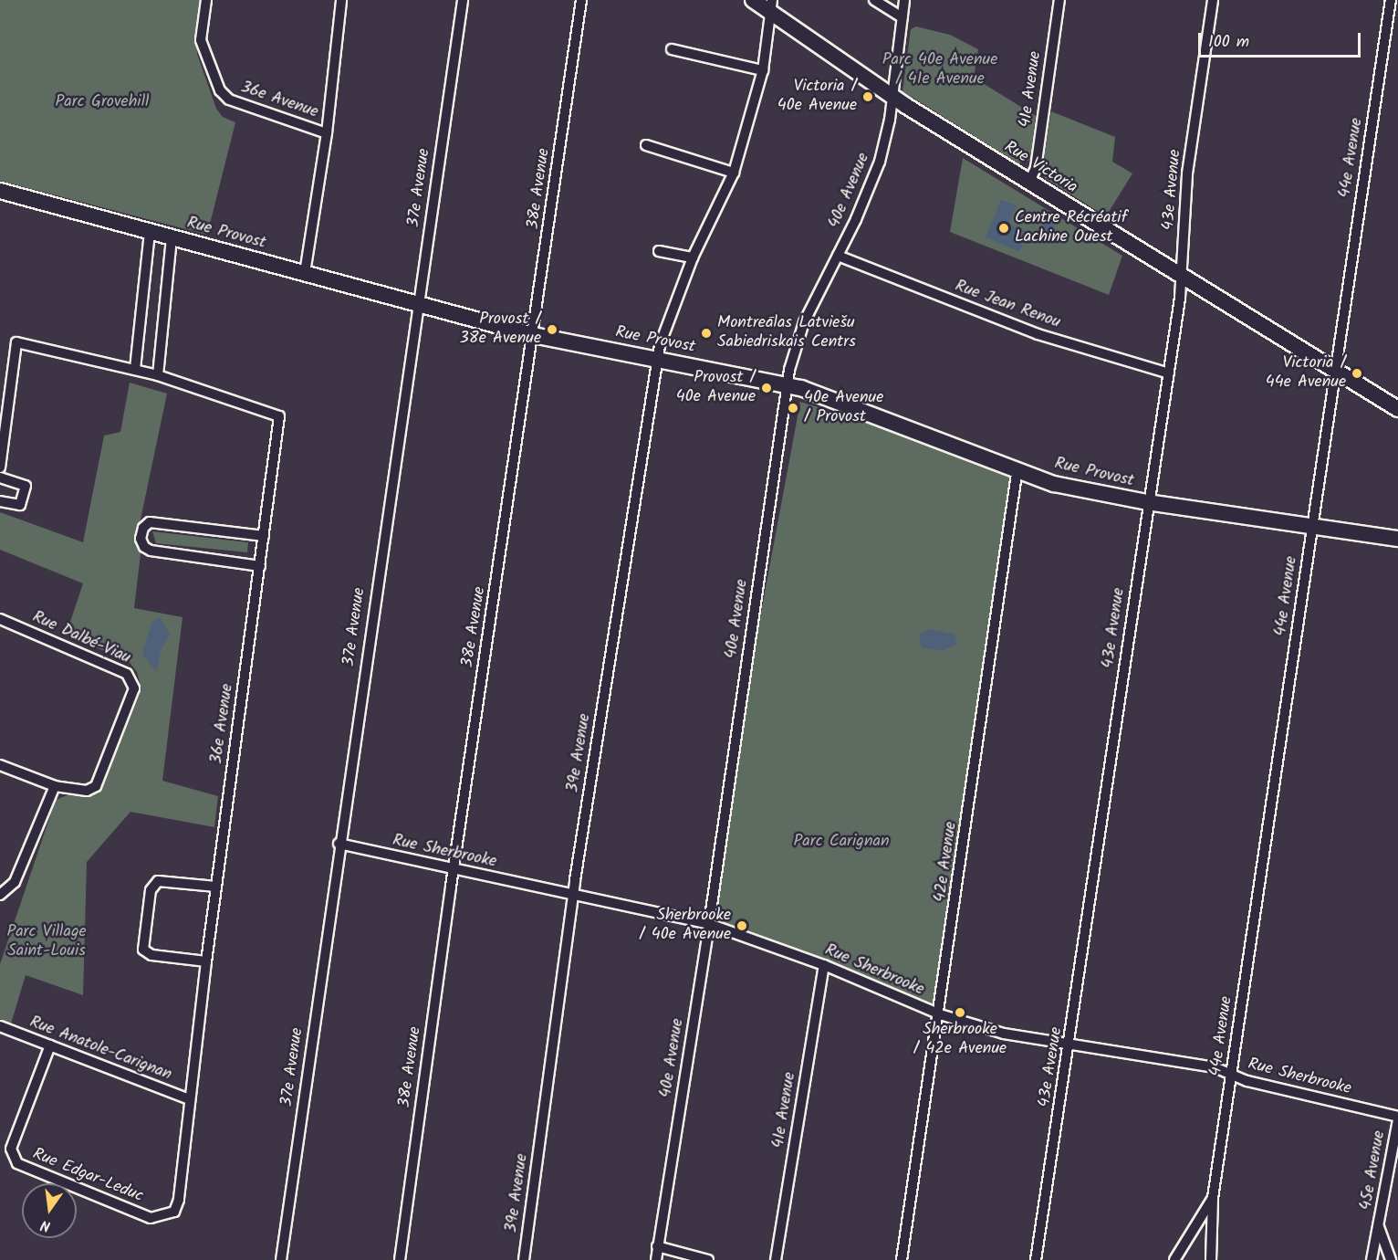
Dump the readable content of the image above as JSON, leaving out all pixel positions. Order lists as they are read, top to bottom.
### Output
{
  "streets": {
    "street": [
      "41e Avenue",
      "36e Avenue",
      "44e Avenue",
      "Rue Victoria",
      "37e Avenue",
      "38e Avenue",
      "43e Avenue",
      "40e Avenue",
      "Rue Provost",
      "Rue Jean Renou",
      "Rue Dalbé-Viau",
      "39e Avenue",
      "Rue Sherbrooke",
      "42e Avenue",
      "Rue Anatole-Carignan",
      "45e Avenue",
      "Rue Edgar-Leduc"
    ]
  },
  "crossings": [
    ["41e Avenue", "Rue Victoria"],
    ["41e Avenue", "Rue Sherbrooke"],
    ["36e Avenue", "Rue Provost"],
    ["36e Avenue", "Rue Anatole-Carignan"],
    ["36e Avenue", "Rue Edgar-Leduc"],
    ["44e Avenue", "Rue Victoria"],
    ["44e Avenue", "Rue Provost"],
    ["44e Avenue", "Rue Sherbrooke"],
    ["Rue Victoria", "43e Avenue"],
    ["Rue Victoria", "40e Avenue"],
    ["Rue Victoria", "39e Avenue"],
    ["37e Avenue", "Rue Provost"],
    ["37e Avenue", "Rue Sherbrooke"],
    ["38e Avenue", "Rue Provost"],
    ["38e Avenue", "Rue Sherbrooke"],
    ["43e Avenue", "Rue Provost"],
    ["43e Avenue", "Rue Jean Renou"],
    ["43e Avenue", "Rue Sherbrooke"],
    ["40e Avenue", "Rue Provost"],
    ["40e Avenue", "Rue Jean Renou"],
    ["40e Avenue", "Rue Sherbrooke"],
    ["Rue Provost", "39e Avenue"],
    ["Rue Provost", "42e Avenue"],
    ["39e Avenue", "Rue Sherbrooke"],
    ["Rue Sherbrooke", "42e Avenue"],
    ["Rue Sherbrooke", "45e Avenue"],
    ["Rue Anatole-Carignan", "Rue Edgar-Leduc"]
  ],
  "parks": [
    "Parc 40e Avenue / 41e Avenue",
    "Parc Grovehill",
    "Parc Carignan",
    "Parc Village Saint-Louis"
  ],
  "places": [
    "Victoria / 40e Avenue",
    "Centre Récréatif Lachine Ouest",
    "Provost / 38e Avenue",
    "Montreālas Latviešu Sabiedriskais Centrs",
    "Victoria / 44e Avenue",
    "Provost / 40e Avenue",
    "40e Avenue / Provost",
    "Sherbrooke / 40e Avenue",
    "Sherbrooke / 42e Avenue"
  ],
  "scale_bar": "100 m",
  "north": "bottom"
}
